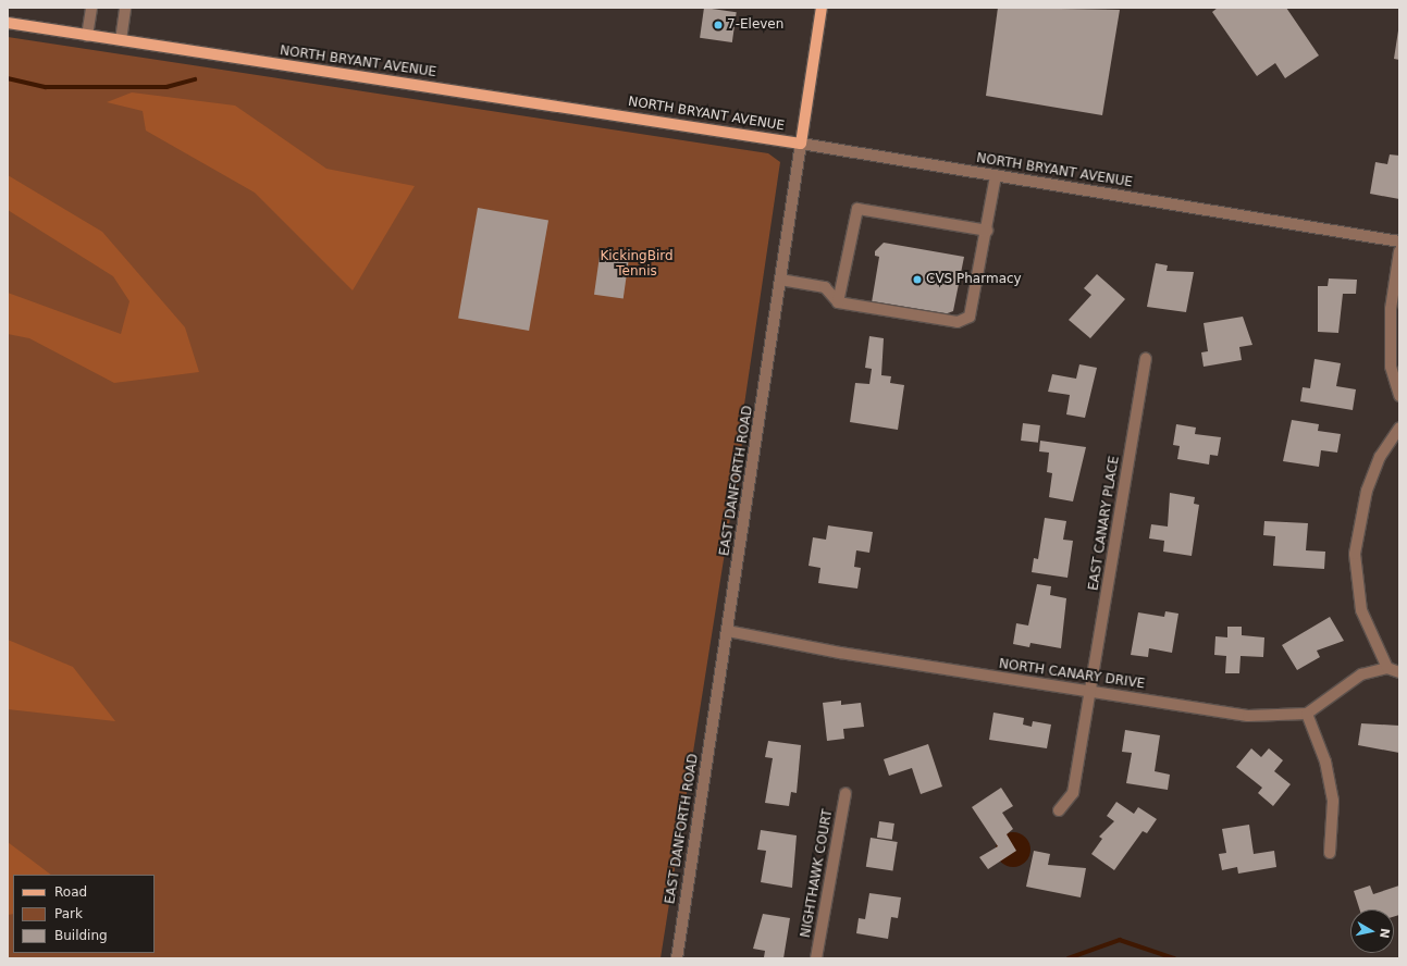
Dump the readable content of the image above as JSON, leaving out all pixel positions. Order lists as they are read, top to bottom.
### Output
{
  "streets": {
    "main road": ["NORTH BRYANT AVENUE", "EAST DANFORTH ROAD"],
    "street": ["EAST CANARY PLACE", "NORTH CANARY DRIVE", "NIGHTHAWK COURT"]
  },
  "crossings": [
    ["NORTH BRYANT AVENUE", "EAST DANFORTH ROAD"],
    ["EAST DANFORTH ROAD", "NORTH CANARY DRIVE"],
    ["EAST CANARY PLACE", "NORTH CANARY DRIVE"]
  ],
  "parks": ["KickingBird Tennis"],
  "places": ["7-Eleven", "CVS Pharmacy"],
  "legend": ["Road", "Park", "Building"],
  "north": "right"
}
